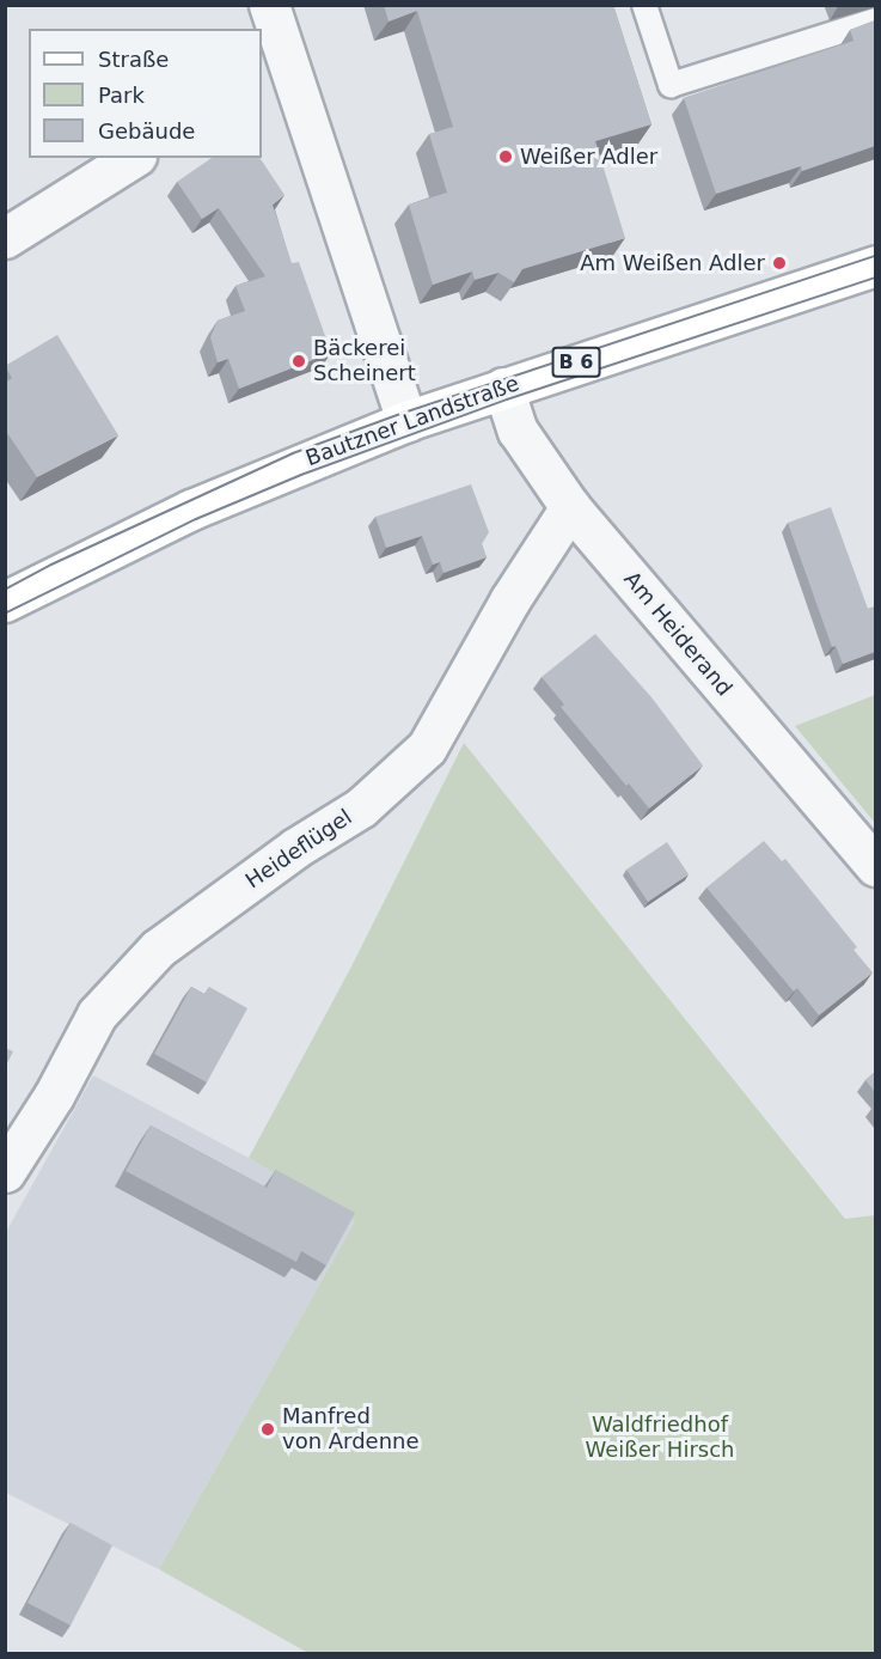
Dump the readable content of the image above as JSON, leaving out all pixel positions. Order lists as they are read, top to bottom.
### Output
{
  "streets": {
    "main road": ["B 6", "Bautzner Landstraße"],
    "street": ["Am Heiderand", "Heideflügel"]
  },
  "crossings": [
    ["Bautzner Landstraße", "Am Heiderand"],
    ["Am Heiderand", "Heideflügel"]
  ],
  "parks": ["Waldfriedhof Weißer Hirsch"],
  "places": [
    "Weißer Adler",
    "Am Weißen Adler",
    "Bäckerei Scheinert",
    "Manfred von Ardenne"
  ],
  "legend": ["Straße", "Park", "Gebäude"]
}
